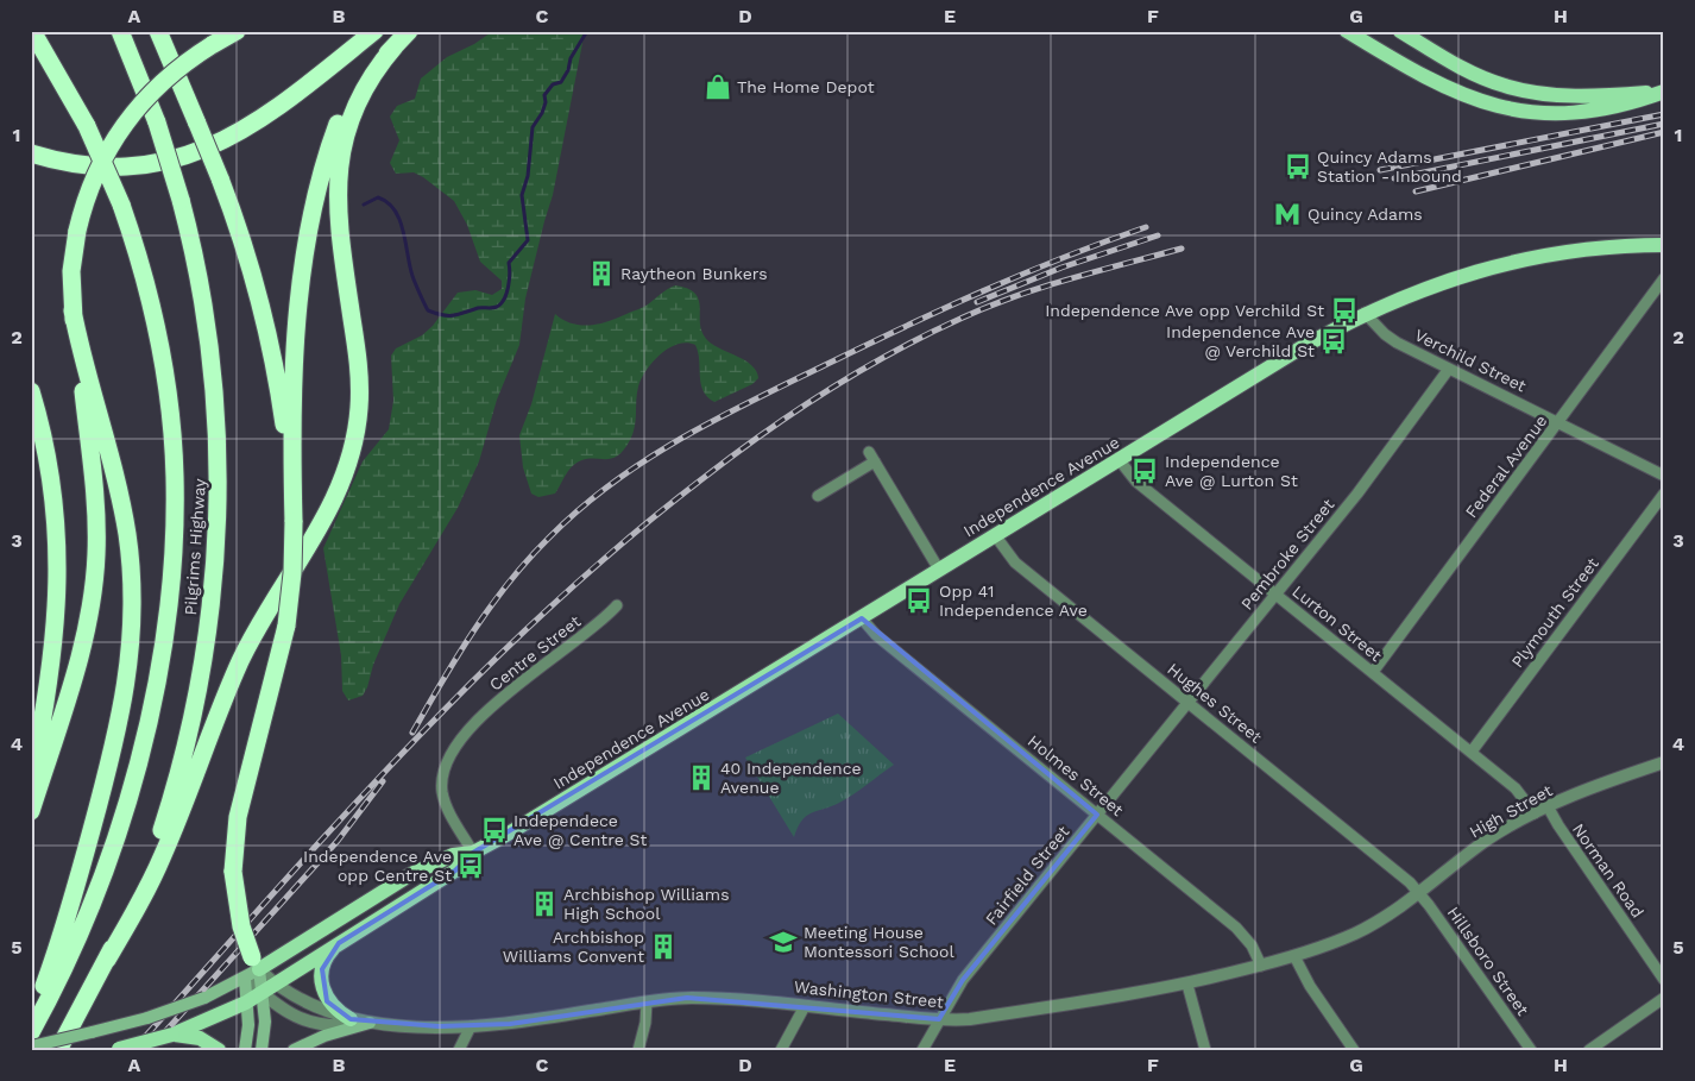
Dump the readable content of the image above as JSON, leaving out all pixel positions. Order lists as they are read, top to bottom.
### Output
{
  "streets": {
    "highway": ["Pilgrims Highway"],
    "main road": ["Independence Avenue"],
    "street": [
      "Verchild Street",
      "Federal Avenue",
      "Pembroke Street",
      "Plymouth Street",
      "Lurton Street",
      "Centre Street",
      "Hughes Street",
      "Holmes Street",
      "High Street",
      "Norman Road",
      "Fairfield Street",
      "Hillsboro Street",
      "Washington Street"
    ]
  },
  "crossings": [
    ["Verchild Street", "Federal Avenue"],
    ["Verchild Street", "Independence Avenue"],
    ["Verchild Street", "Pembroke Street"],
    ["Federal Avenue", "Lurton Street"],
    ["Independence Avenue", "Lurton Street"],
    ["Independence Avenue", "Centre Street"],
    ["Independence Avenue", "Hughes Street"],
    ["Independence Avenue", "Holmes Street"],
    ["Independence Avenue", "Washington Street"],
    ["Pembroke Street", "Lurton Street"],
    ["Pembroke Street", "Hughes Street"],
    ["Pembroke Street", "Fairfield Street"],
    ["Plymouth Street", "Lurton Street"],
    ["Lurton Street", "High Street"],
    ["Hughes Street", "High Street"],
    ["Hughes Street", "Hillsboro Street"],
    ["Holmes Street", "Fairfield Street"],
    ["Holmes Street", "Washington Street"],
    ["High Street", "Norman Road"],
    ["High Street", "Hillsboro Street"],
    ["High Street", "Washington Street"],
    ["Fairfield Street", "Washington Street"]
  ],
  "places": {
    "shop": ["The Home Depot"],
    "bus stop": [
      "Quincy Adams Station - Inbound",
      "Independence Ave opp Verchild St",
      "Independence Ave @ Verchild St",
      "Independence Ave @ Lurton St",
      "Opp 41 Independence Ave",
      "Independece Ave @ Centre St",
      "Independence Ave opp Centre St"
    ],
    "metro station": ["Quincy Adams"],
    "building": [
      "Raytheon Bunkers",
      "40 Independence Avenue",
      "Archbishop Williams High School",
      "Archbishop Williams Convent"
    ],
    "school or university": ["Meeting House Montessori School"]
  },
  "grid": {
    "columns": [
      "A",
      "B",
      "C",
      "D",
      "E",
      "F",
      "G",
      "H"
    ],
    "rows": [
      "1",
      "2",
      "3",
      "4",
      "5"
    ]
  }
}
